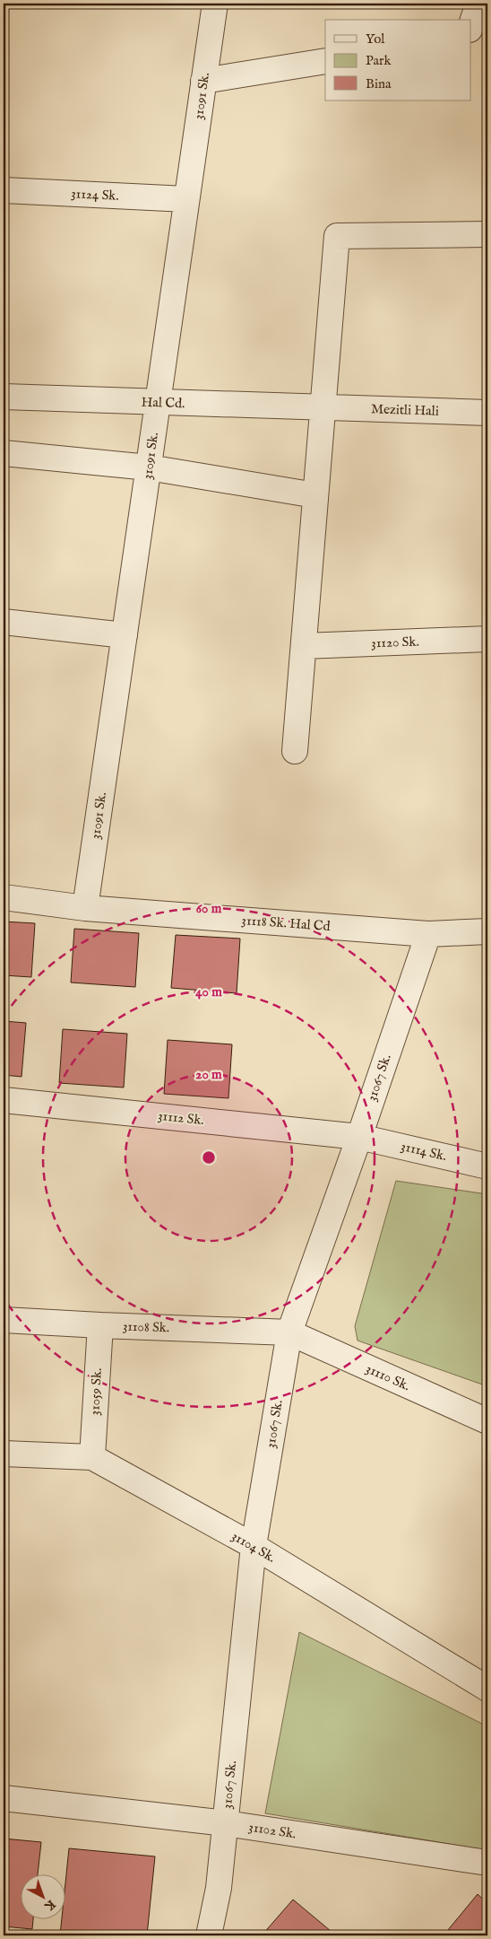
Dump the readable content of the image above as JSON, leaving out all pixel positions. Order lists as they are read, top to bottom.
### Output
{
  "streets": {
    "street": [
      "31091 Sk.",
      "31124 Sk.",
      "Hal Cd.",
      "Mezitli Hali",
      "31120 Sk.",
      "31118 Sk. Hal Cd",
      "31067 Sk.",
      "31112 Sk.",
      "31114 Sk.",
      "31108 Sk.",
      "31110 Sk.",
      "31059 Sk.",
      "31104 Sk.",
      "31102 Sk."
    ]
  },
  "crossings": [
    ["31091 Sk.", "31124 Sk."],
    ["31091 Sk.", "Hal Cd."],
    ["31091 Sk.", "31118 Sk. Hal Cd"],
    ["Hal Cd.", "Mezitli Hali"],
    ["31118 Sk. Hal Cd", "31067 Sk."],
    ["31067 Sk.", "31112 Sk."],
    ["31067 Sk.", "31114 Sk."],
    ["31067 Sk.", "31108 Sk."],
    ["31067 Sk.", "31110 Sk."],
    ["31067 Sk.", "31104 Sk."],
    ["31067 Sk.", "31102 Sk."],
    ["31112 Sk.", "31114 Sk."],
    ["31108 Sk.", "31110 Sk."],
    ["31108 Sk.", "31059 Sk."],
    ["31059 Sk.", "31104 Sk."]
  ],
  "legend": ["Yol", "Park", "Bina"],
  "north": "bottom right",
  "rings": ["60 m", "40 m", "20 m"]
}
